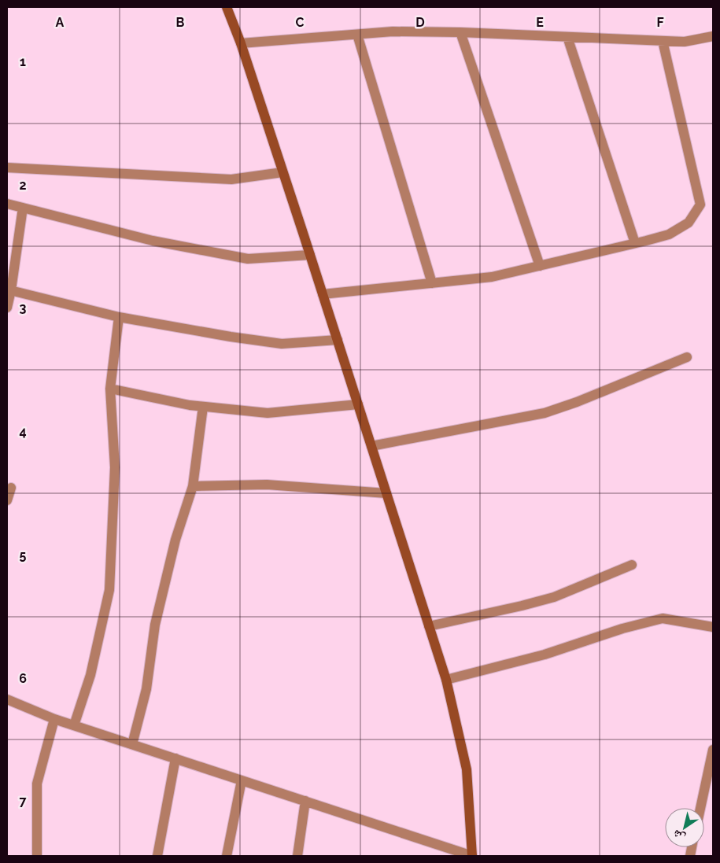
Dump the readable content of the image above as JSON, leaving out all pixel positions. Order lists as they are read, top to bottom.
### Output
{
  "north": "bottom left",
  "grid": {
    "columns": [
      "A",
      "B",
      "C",
      "D",
      "E",
      "F"
    ],
    "rows": [
      "1",
      "2",
      "3",
      "4",
      "5",
      "6",
      "7"
    ]
  }
}
